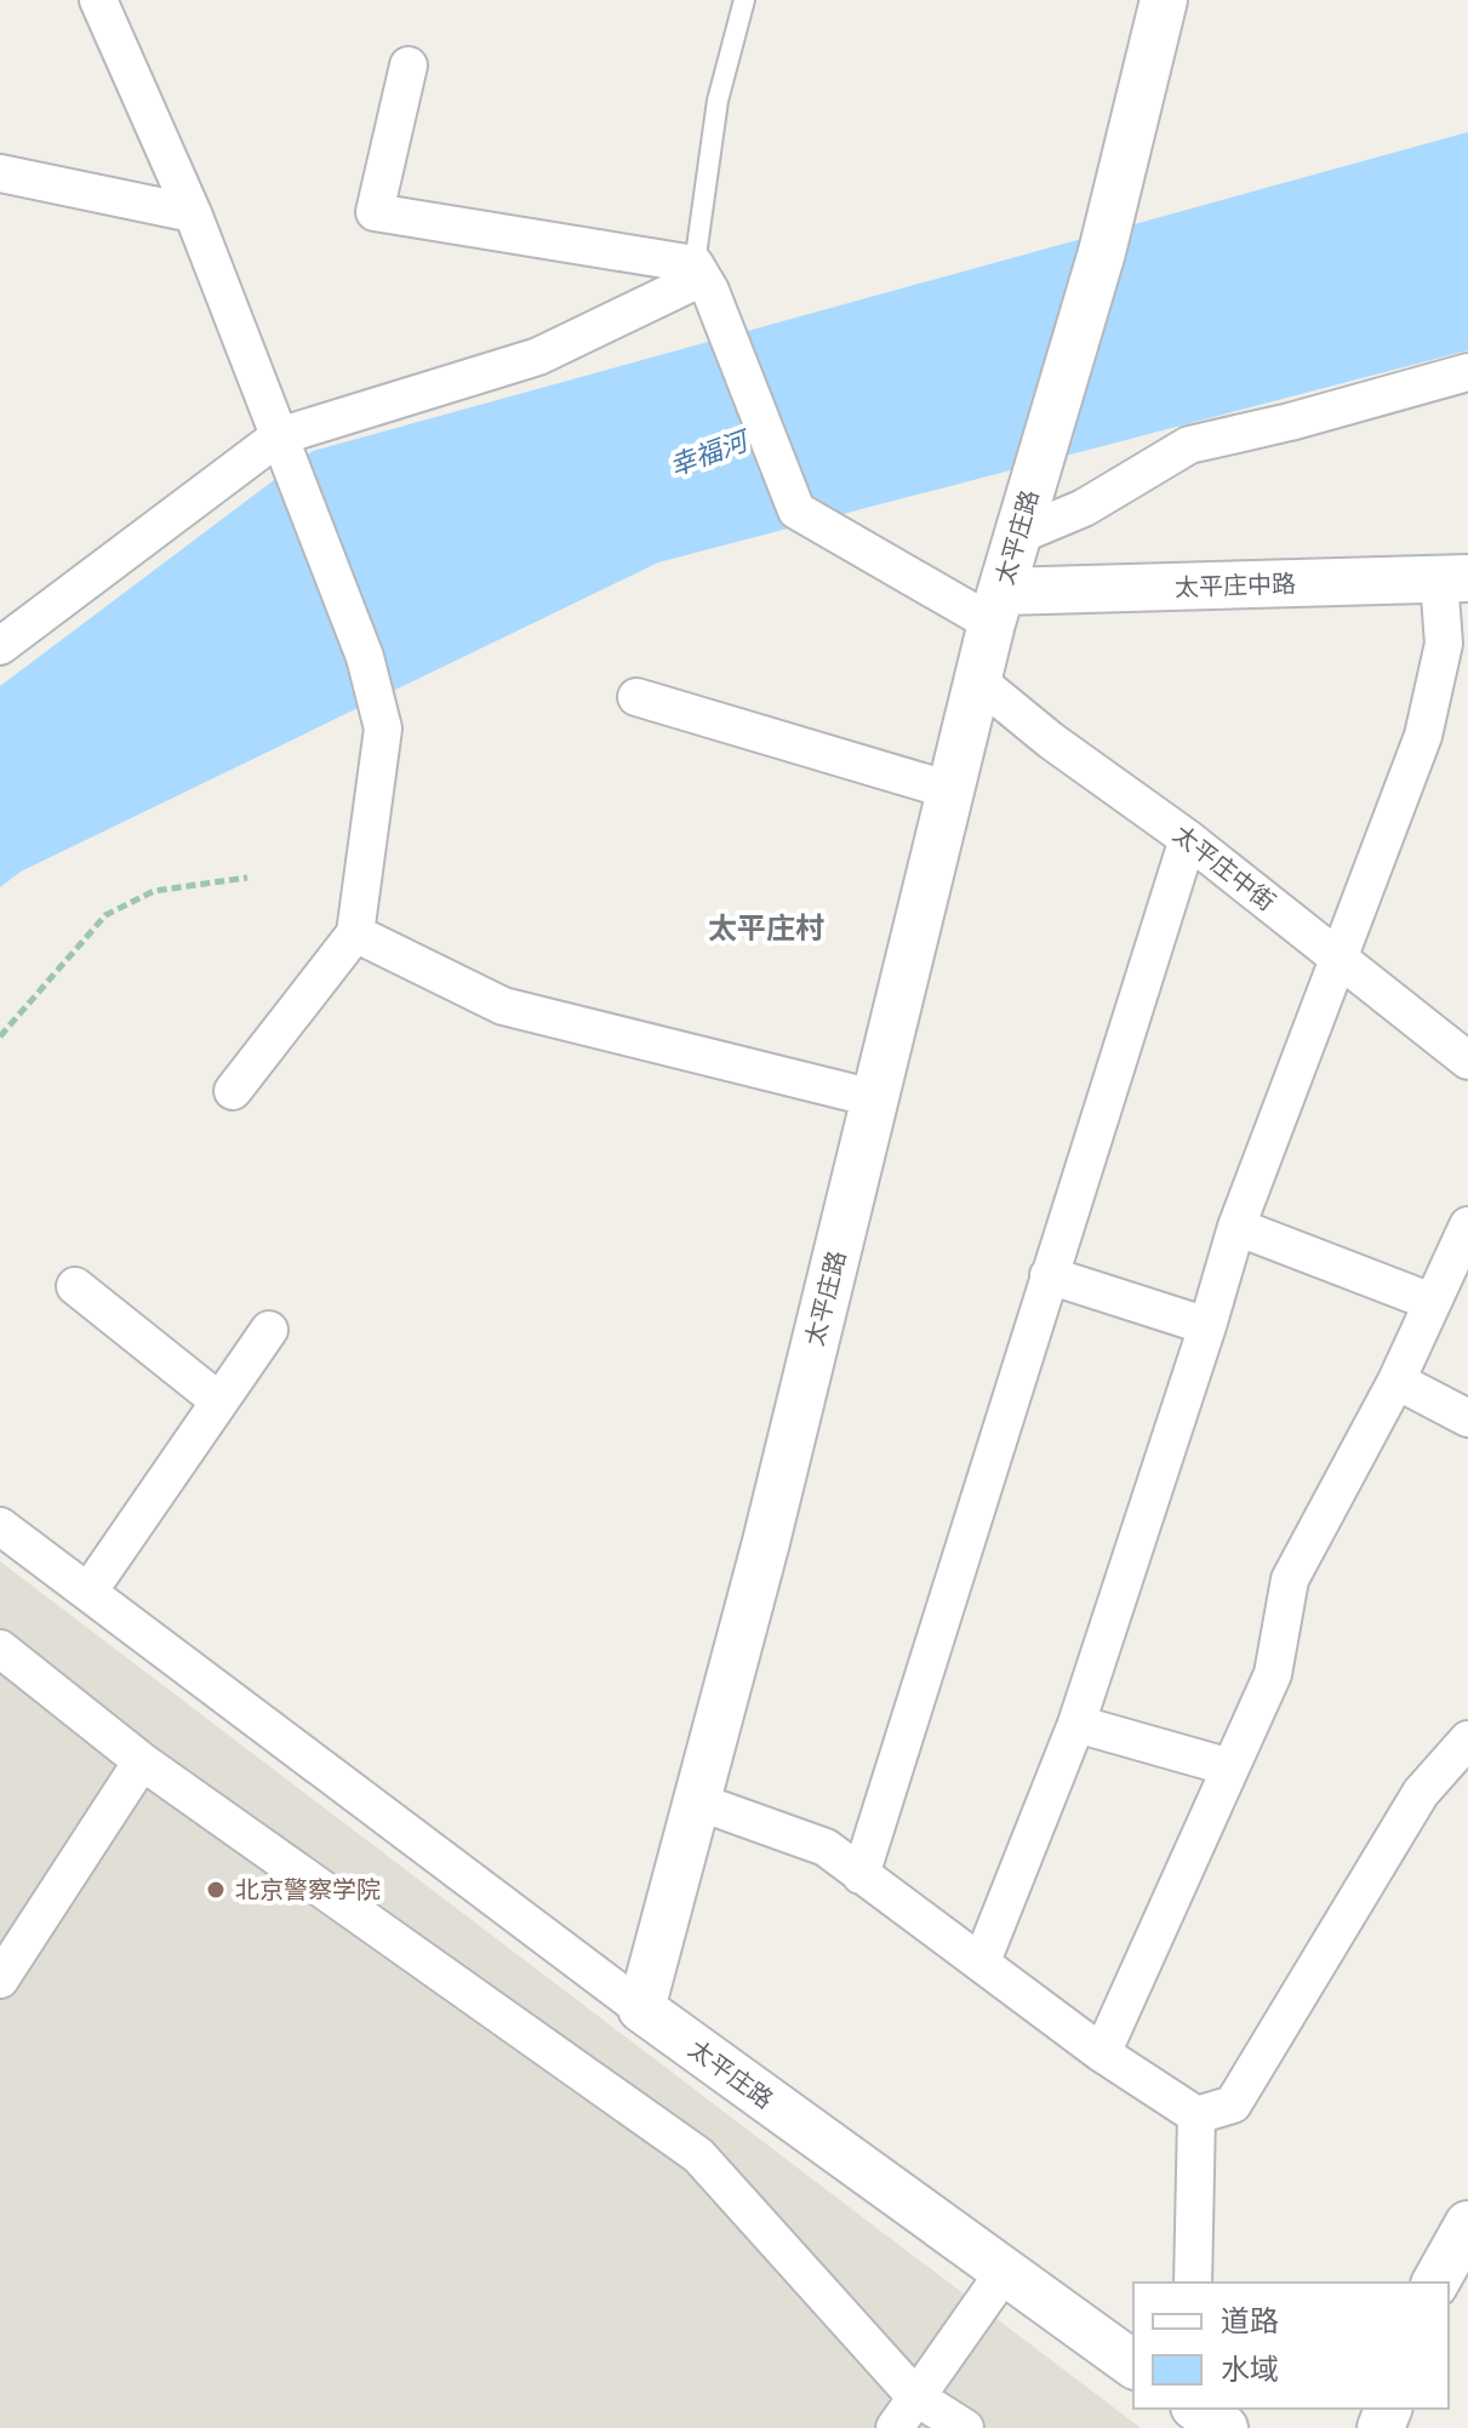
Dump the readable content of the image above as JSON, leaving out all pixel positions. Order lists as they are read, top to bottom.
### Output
{
  "streets": {
    "street": ["太平庄路", "太平庄中路", "太平庄中街"]
  },
  "crossings": [
    ["太平庄路", "太平庄中路"],
    ["太平庄路", "太平庄中街"]
  ],
  "districts": ["太平庄村"],
  "water": ["幸福河"],
  "places": ["北京警察学院"],
  "legend": ["道路", "水域"]
}
